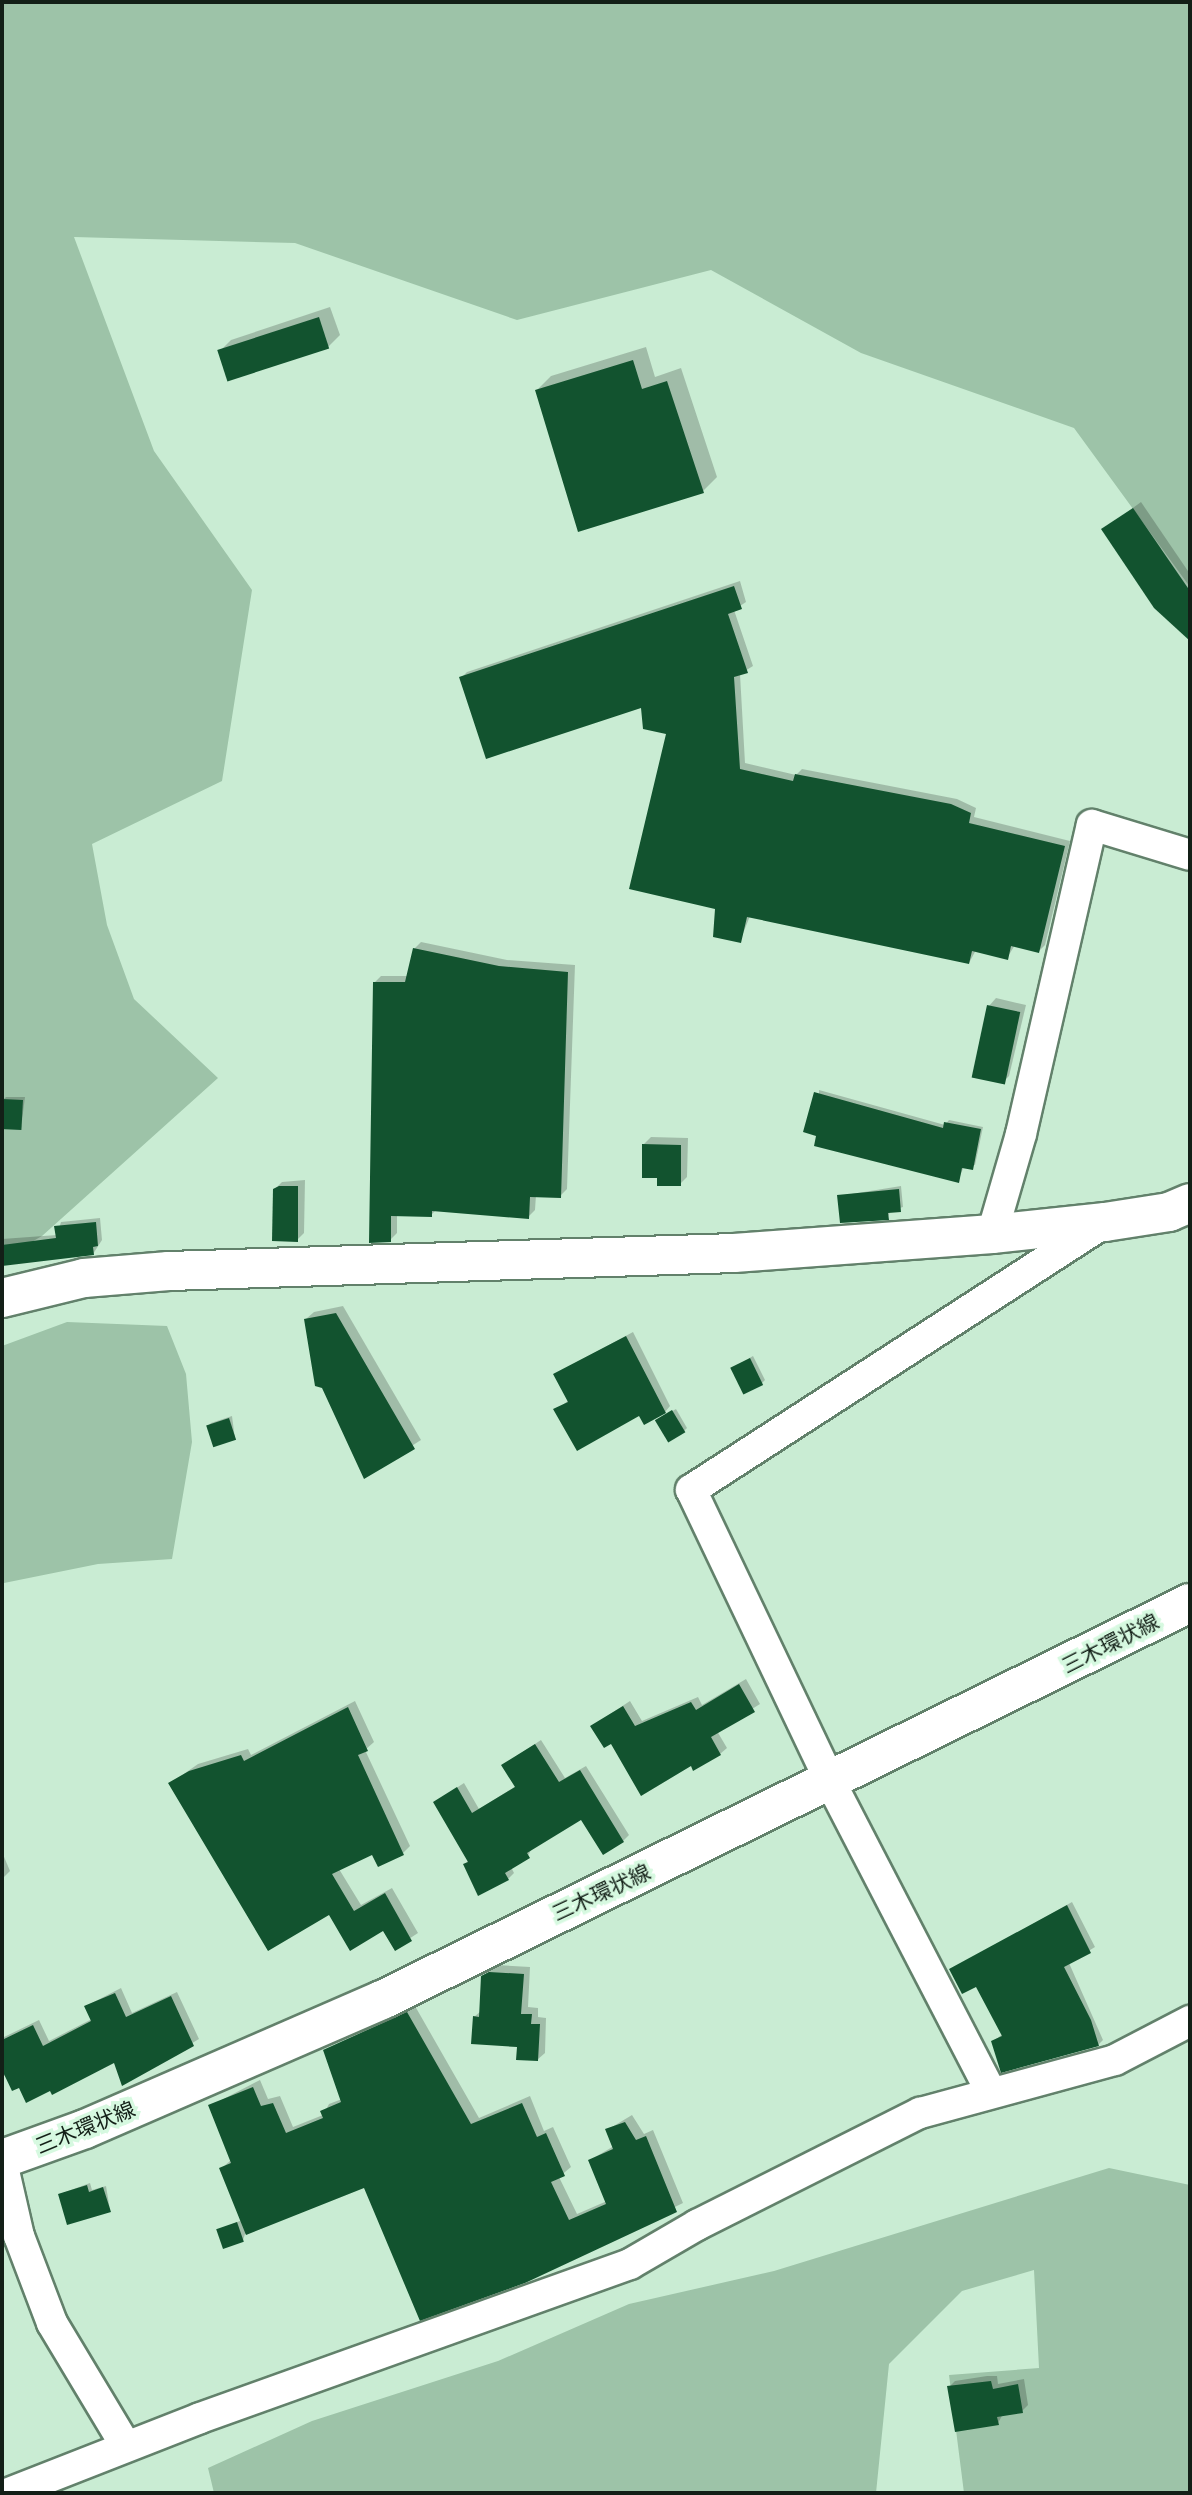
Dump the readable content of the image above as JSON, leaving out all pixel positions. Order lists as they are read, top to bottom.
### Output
{
  "streets": {
    "main road": ["三木環状線"]
  }
}
